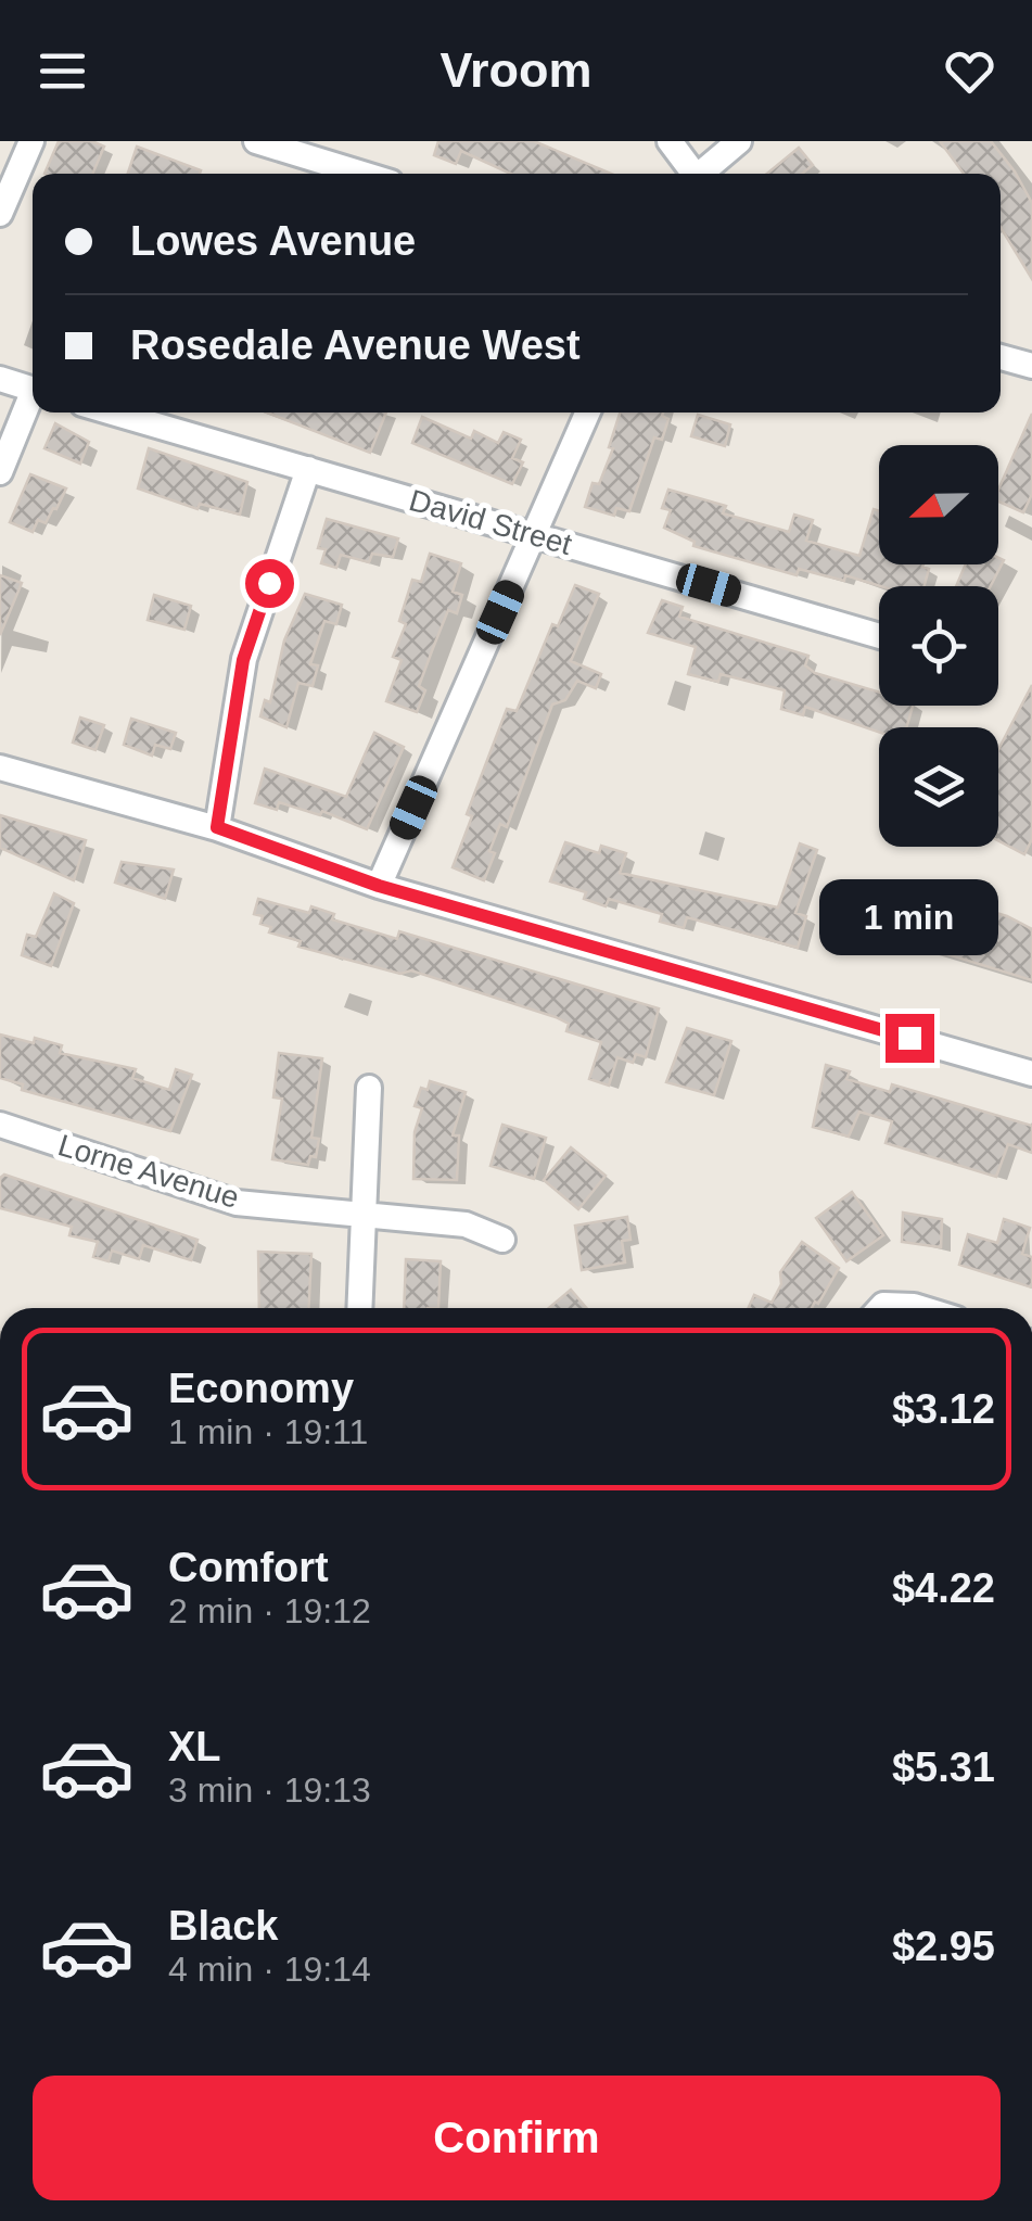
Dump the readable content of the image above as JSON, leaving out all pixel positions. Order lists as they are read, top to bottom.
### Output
{
  "streets": {
    "street": ["David Street", "Lorne Avenue"]
  },
  "north": "left",
  "page": {
    "header": "Vroom",
    "banner": ["Lowes Avenue", "Rosedale Avenue West"],
    "bubble": "1 min",
    "list": [
      {
        "name": "Economy",
        "note": "1 min · 19:11",
        "value": "$3.12"
      },
      {
        "name": "Comfort",
        "note": "2 min · 19:12",
        "value": "$4.22"
      },
      {
        "name": "XL",
        "note": "3 min · 19:13",
        "value": "$5.31"
      },
      {
        "name": "Black",
        "note": "4 min · 19:14",
        "value": "$2.95"
      }
    ],
    "buttons": "Confirm"
  }
}
